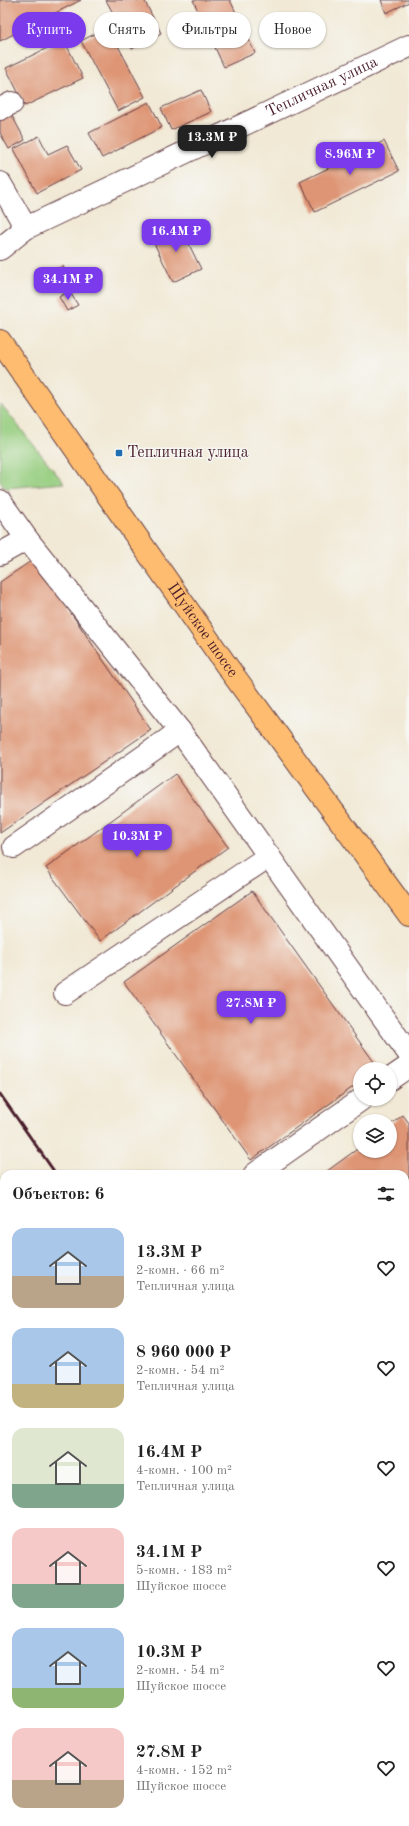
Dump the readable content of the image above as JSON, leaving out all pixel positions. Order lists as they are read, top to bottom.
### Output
{
  "streets": {
    "main road": ["Шуйское шоссе"],
    "street": ["Тепличная улица"]
  },
  "places": {
    "transit": ["Тепличная улица"]
  },
  "page": {
    "chip": [
      "Купить",
      "Снять",
      "Фильтры",
      "Новое"
    ],
    "price": [
      "13.3M ₽",
      "8.96M ₽",
      "16.4M ₽",
      "34.1M ₽",
      "10.3M ₽",
      "27.8M ₽"
    ],
    "heading": "Объектов: 6",
    "list": [
      {
        "name": "13.3M ₽",
        "note": "2-комн. · 66 m² · Тепличная улица"
      },
      {
        "name": "8 960 000 ₽",
        "note": "2-комн. · 54 m² · Тепличная улица"
      },
      {
        "name": "16.4M ₽",
        "note": "4-комн. · 100 m² · Тепличная улица"
      },
      {
        "name": "34.1M ₽",
        "note": "5-комн. · 183 m² · Шуйское шоссе"
      },
      {
        "name": "10.3M ₽",
        "note": "2-комн. · 54 m² · Шуйское шоссе"
      },
      {
        "name": "27.8M ₽",
        "note": "4-комн. · 152 m² · Шуйское шоссе"
      }
    ]
  }
}
